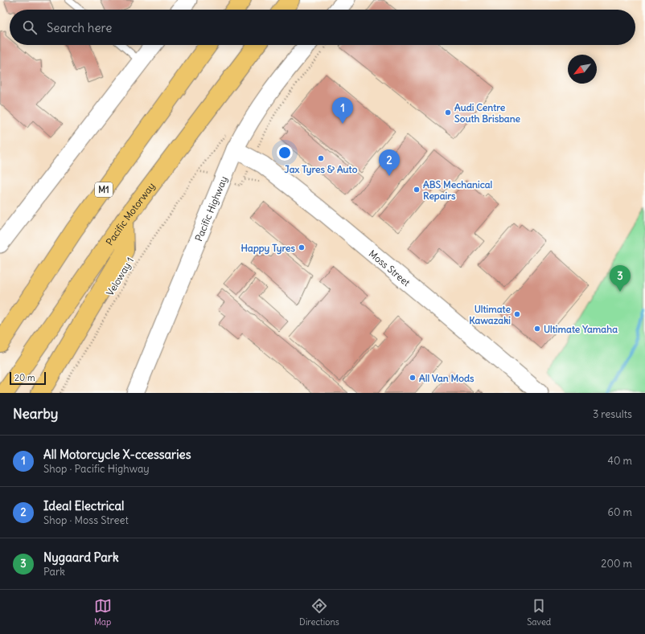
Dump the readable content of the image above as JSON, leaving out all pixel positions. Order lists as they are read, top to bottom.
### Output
{
  "streets": {
    "highway": ["M1", "Pacific Motorway"],
    "street": ["Pacific Highway", "Moss Street"],
    "path": ["Veloway 1"]
  },
  "crossings": [
    ["Pacific Highway", "Moss Street"]
  ],
  "places": [
    "Audi Centre South Brisbane",
    "Jax Tyres & Auto",
    "ABS Mechanical Repairs",
    "Happy Tyres",
    "Ultimate Kawazaki",
    "Ultimate Yamaha",
    "All Van Mods"
  ],
  "scale_bar": "20 m",
  "north": "bottom left",
  "page": {
    "search": "Search here",
    "pins": ["1", "2", "3"],
    "scale": "20 m",
    "heading": ["Nearby", "3 results"],
    "list": [
      {
        "mark": "1",
        "name": "All Motorcycle X-ccessaries",
        "note": "Shop · Pacific Highway",
        "value": "40 m"
      },
      {
        "mark": "2",
        "name": "Ideal Electrical",
        "note": "Shop · Moss Street",
        "value": "60 m"
      },
      {
        "mark": "3",
        "name": "Nygaard Park",
        "note": "Park",
        "value": "200 m"
      }
    ],
    "nav": ["Map", "Directions", "Saved"]
  }
}
